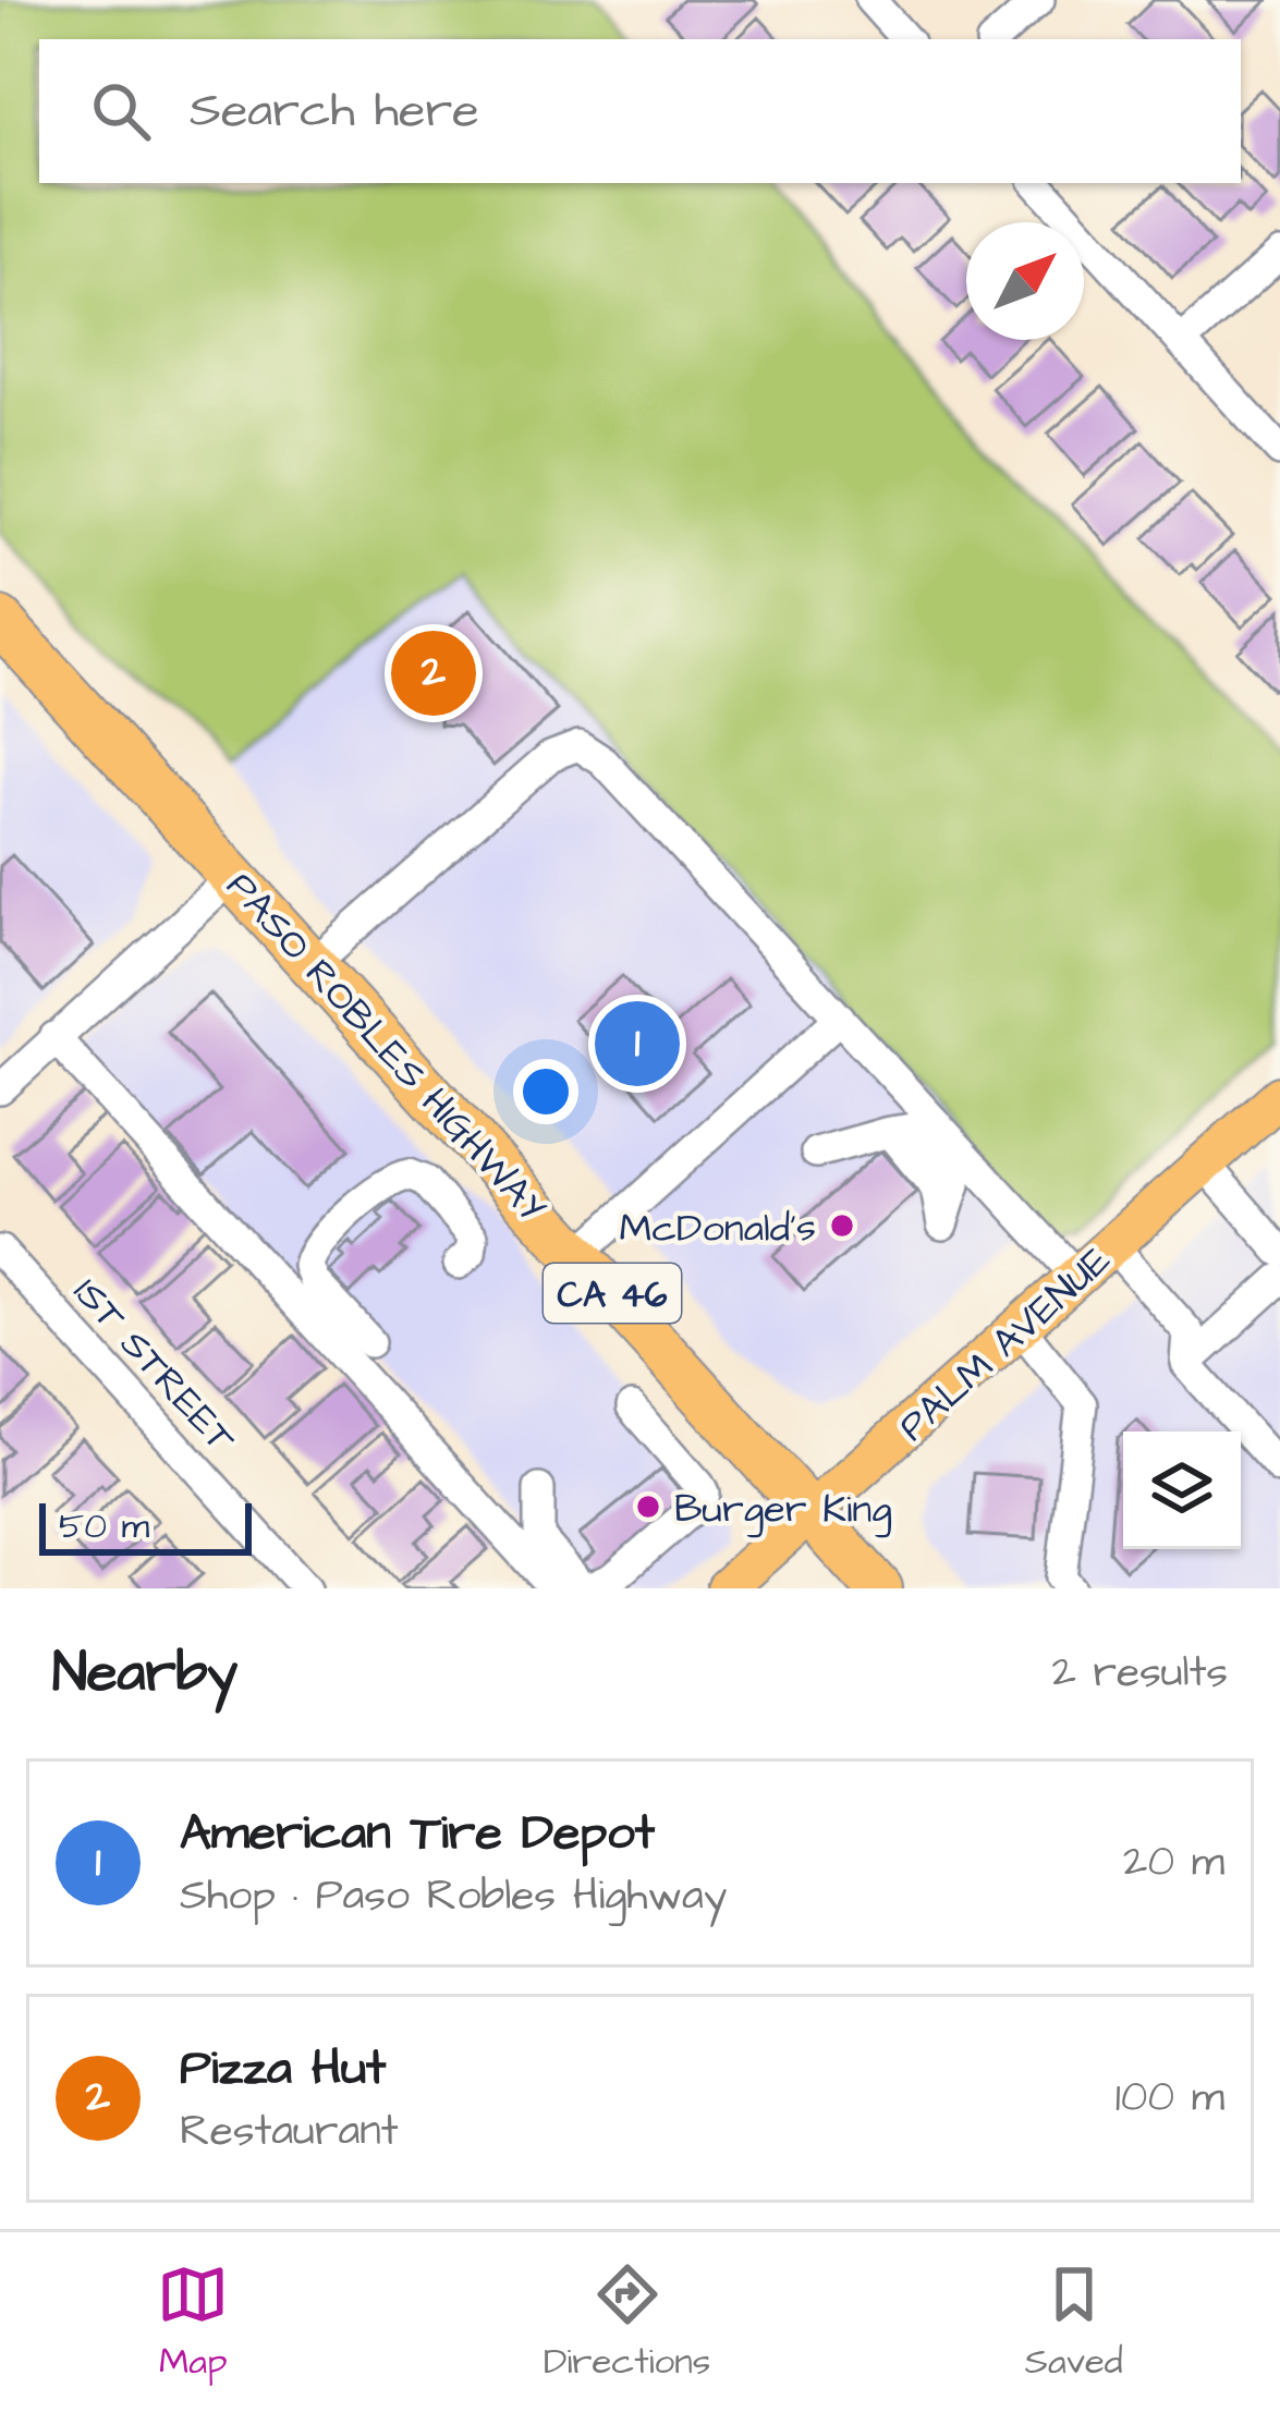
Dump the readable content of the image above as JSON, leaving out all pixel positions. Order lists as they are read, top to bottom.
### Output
{
  "streets": {
    "highway": ["PASO ROBLES HIGHWAY", "CA 46"],
    "main road": ["PALM AVENUE"],
    "street": ["1ST STREET"]
  },
  "crossings": [
    ["PASO ROBLES HIGHWAY", "PALM AVENUE"]
  ],
  "places": ["McDonald's", "Burger King"],
  "scale_bar": "50 m",
  "north": "top right",
  "page": {
    "search": "Search here",
    "pins": ["2", "1"],
    "scale": "50 m",
    "heading": ["Nearby", "2 results"],
    "list": [
      {
        "mark": "1",
        "name": "American Tire Depot",
        "note": "Shop · Paso Robles Highway",
        "value": "20 m"
      },
      {
        "mark": "2",
        "name": "Pizza Hut",
        "note": "Restaurant",
        "value": "100 m"
      }
    ],
    "nav": ["Map", "Directions", "Saved"]
  }
}
